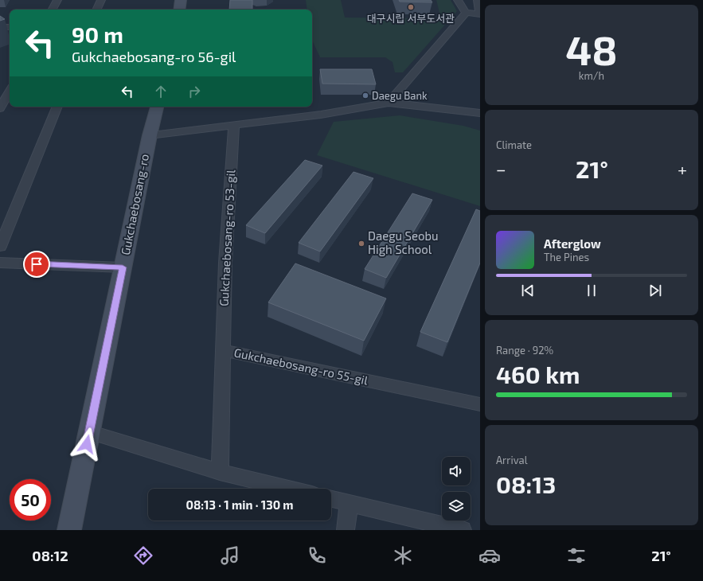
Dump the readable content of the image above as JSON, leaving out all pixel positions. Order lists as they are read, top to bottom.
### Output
{
  "streets": {
    "main road": ["Gukchaebosang-ro"],
    "street": ["Gukchaebosang-ro 53-gil", "Gukchaebosang-ro 55-gil"]
  },
  "crossings": [
    ["Gukchaebosang-ro 53-gil", "Gukchaebosang-ro 55-gil"]
  ],
  "places": ["대구시립 서부도서관", "Daegu Bank", "Daegu Seobu High School"],
  "page": {
    "tile": [
      ["48", "km/h"],
      "Climate",
      ["Range · 92%", "460 km"],
      ["Arrival", "08:13"]
    ],
    "turn": ["90 m", "Gukchaebosang-ro 56-gil"],
    "heat": ["−", "21°", "+"],
    "song": ["Afterglow", "The Pines"],
    "limit": "50",
    "trip": "08:13 · 1 min · 130 m",
    "tabs": ["08:12", "21°"]
  }
}
